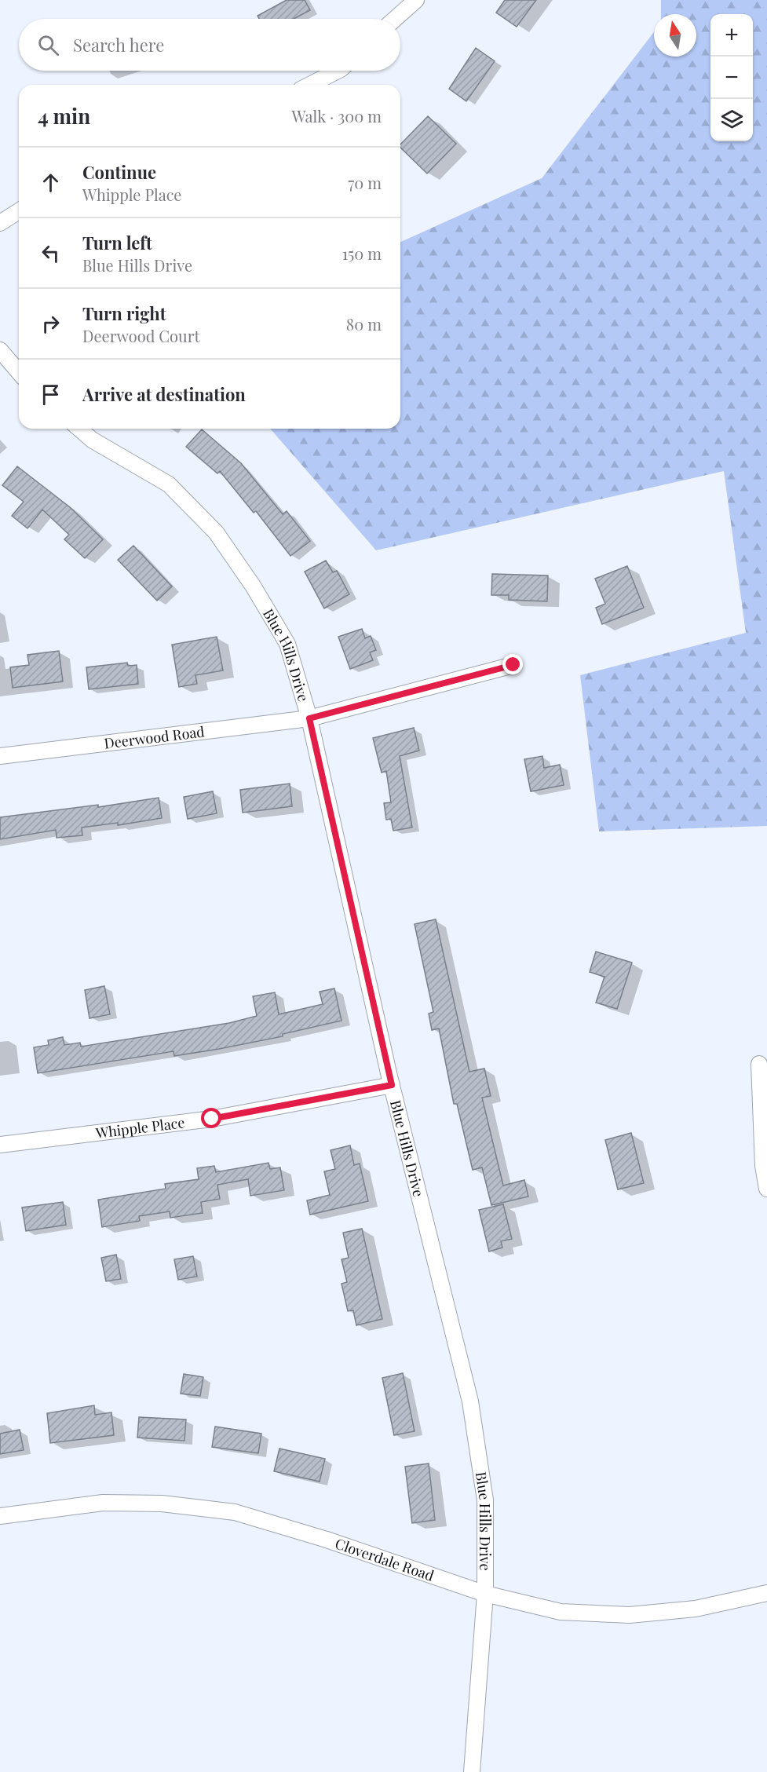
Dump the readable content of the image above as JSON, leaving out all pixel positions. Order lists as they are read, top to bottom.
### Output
{
  "streets": {
    "street": [
      "Blue Hills Drive",
      "Deerwood Road",
      "Whipple Place",
      "Cloverdale Road"
    ]
  },
  "crossings": [
    ["Blue Hills Drive", "Deerwood Road"],
    ["Blue Hills Drive", "Whipple Place"],
    ["Blue Hills Drive", "Cloverdale Road"]
  ],
  "north": "top",
  "page": {
    "map_buttons": ["+", "−"],
    "search": "Search here",
    "heading": ["4 min", "Walk · 300 m"],
    "list": [
      ["Continue", "Whipple Place", "70 m"],
      ["Turn left", "Blue Hills Drive", "150 m"],
      ["Turn right", "Deerwood Court", "80 m"],
      "Arrive at destination"
    ]
  }
}
